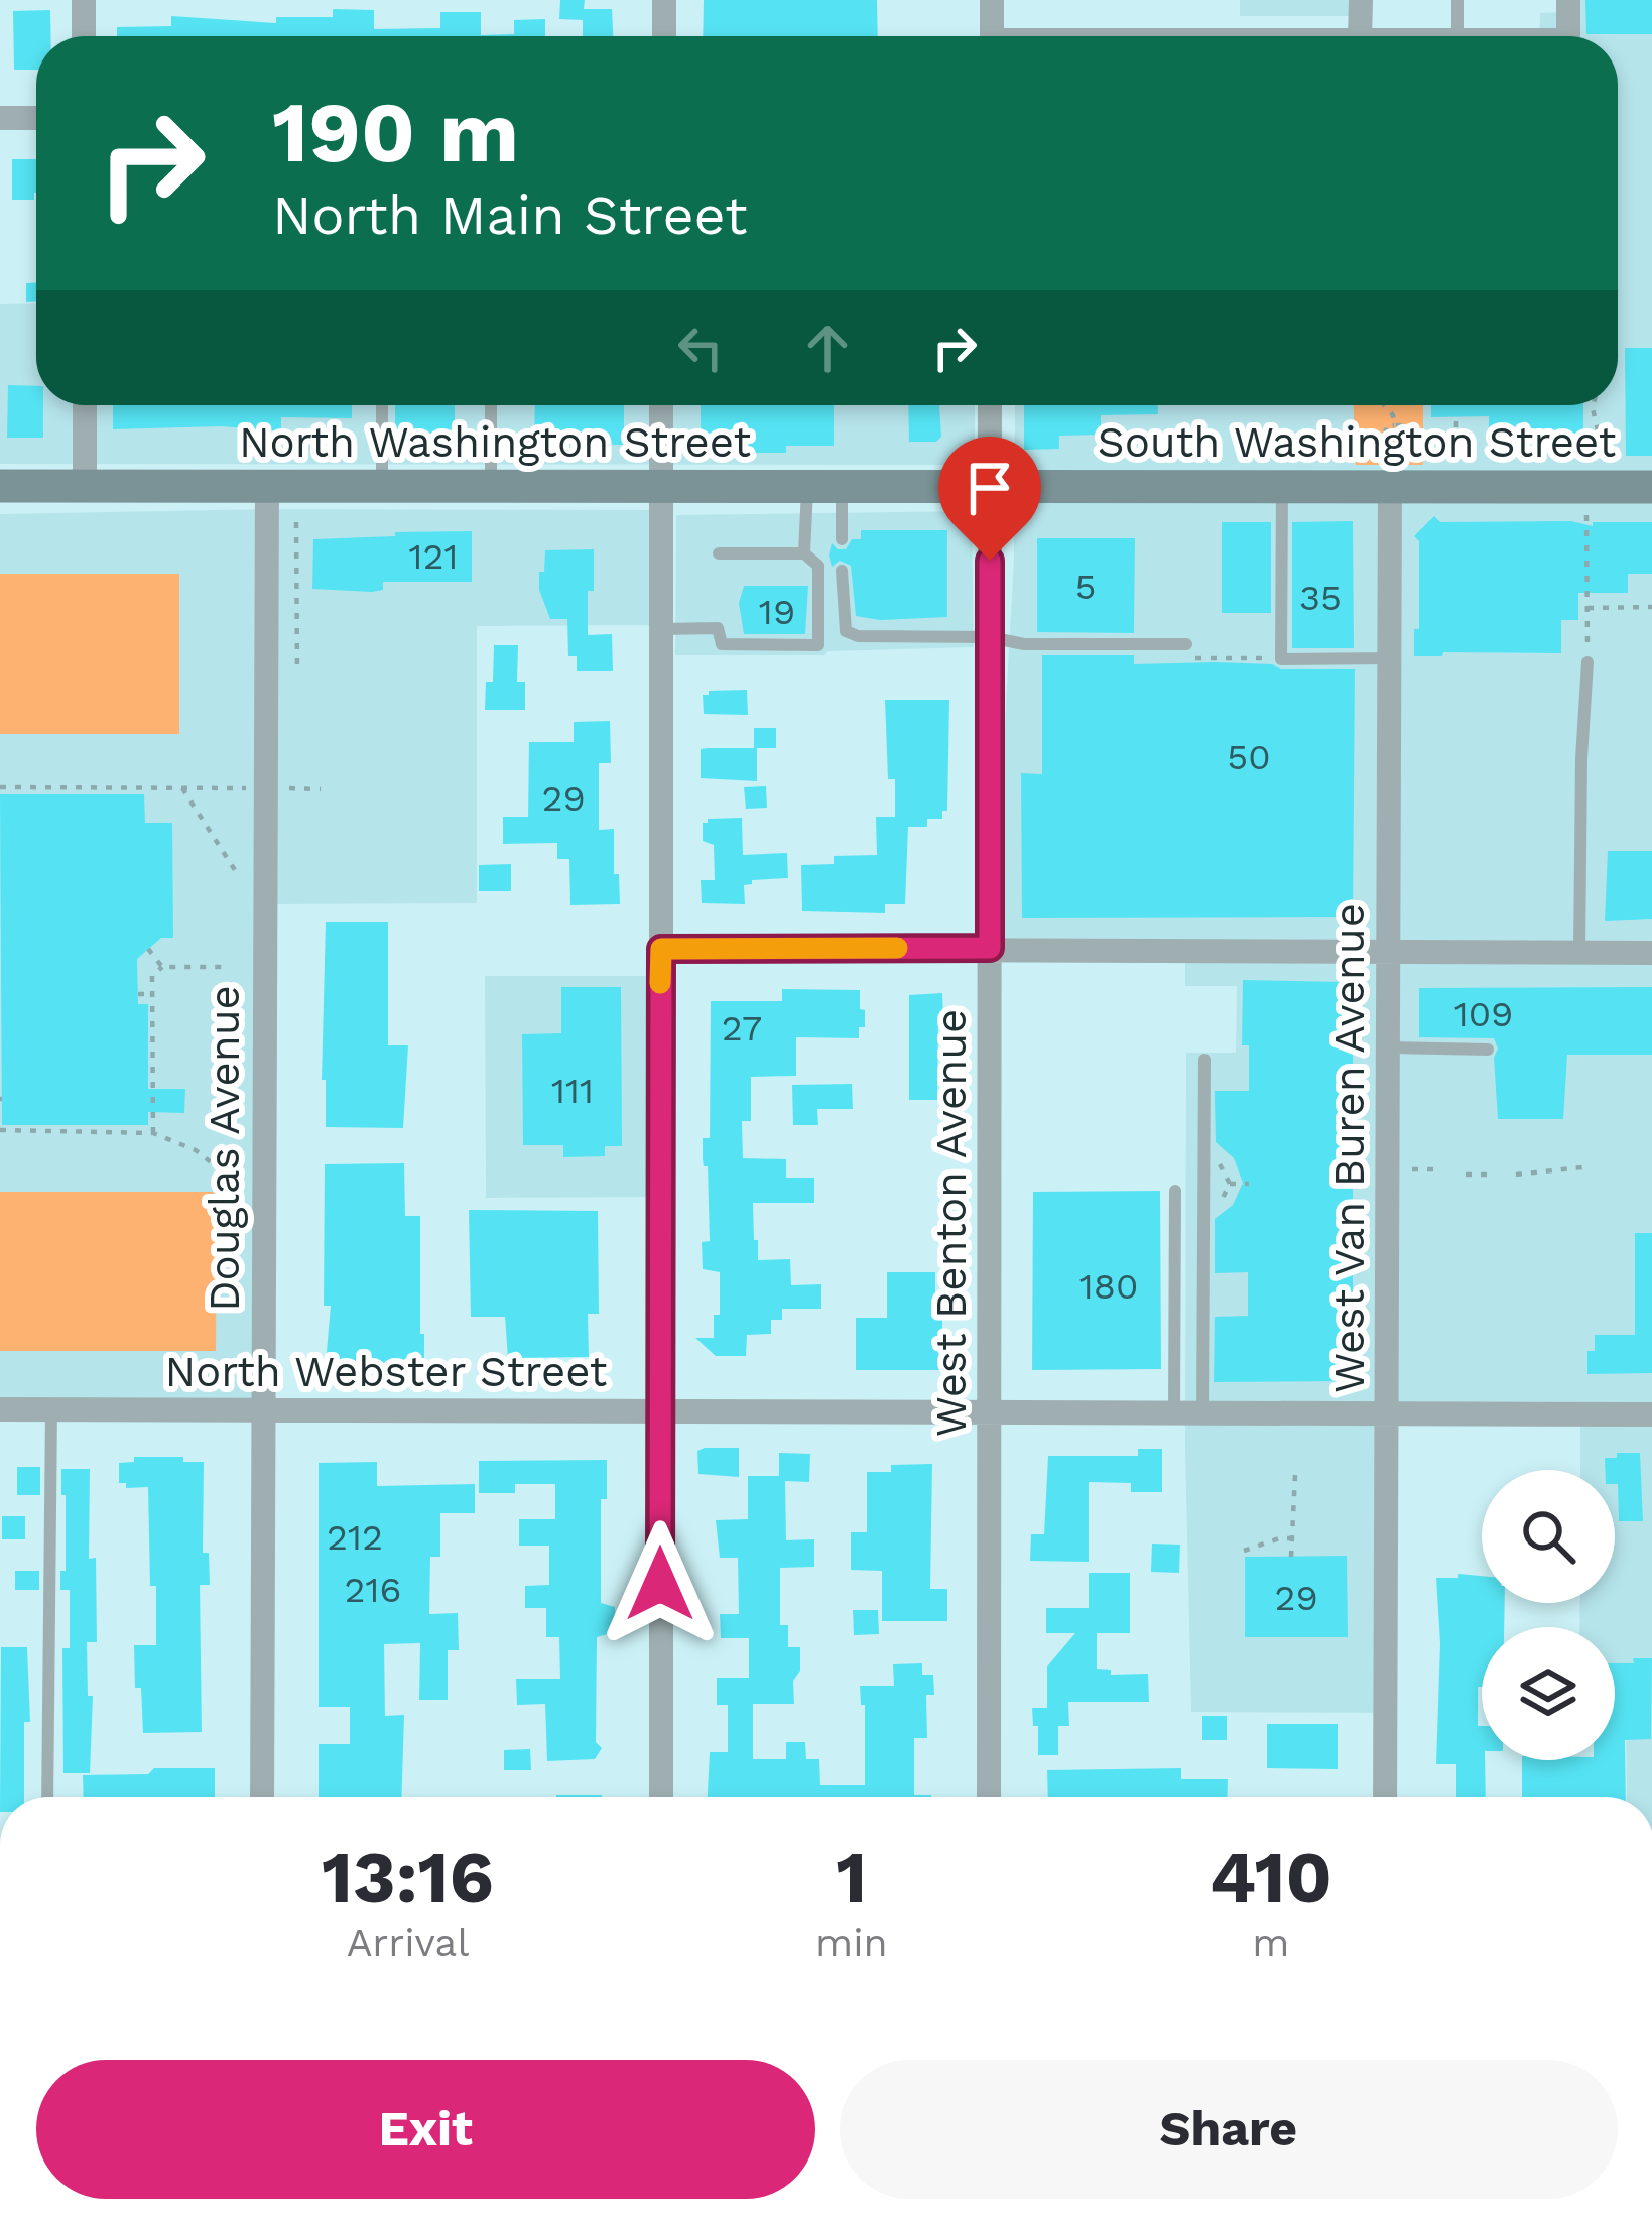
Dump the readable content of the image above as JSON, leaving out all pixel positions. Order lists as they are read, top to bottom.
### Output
{
  "streets": {
    "main road": ["North Washington Street", "South Washington Street"],
    "street": [
      "Douglas Avenue",
      "West Van Buren Avenue",
      "West Benton Avenue",
      "North Webster Street"
    ]
  },
  "crossings": [
    ["North Washington Street", "South Washington Street"],
    ["North Washington Street", "Douglas Avenue"],
    ["North Washington Street", "West Benton Avenue"],
    ["South Washington Street", "West Van Buren Avenue"],
    ["South Washington Street", "West Benton Avenue"],
    ["Douglas Avenue", "North Webster Street"],
    ["West Van Buren Avenue", "North Webster Street"],
    ["West Benton Avenue", "North Webster Street"]
  ],
  "house_numbers": [
    "121",
    "5",
    "35",
    "19",
    "50",
    "29",
    "109",
    "27",
    "111",
    "180",
    "212",
    "216",
    "29"
  ],
  "page": {
    "turn": ["190 m", "North Main Street"],
    "eta": [
      "13:16",
      "Arrival",
      "1",
      "min",
      "410",
      "m"
    ],
    "buttons": ["Exit", "Share"]
  }
}
